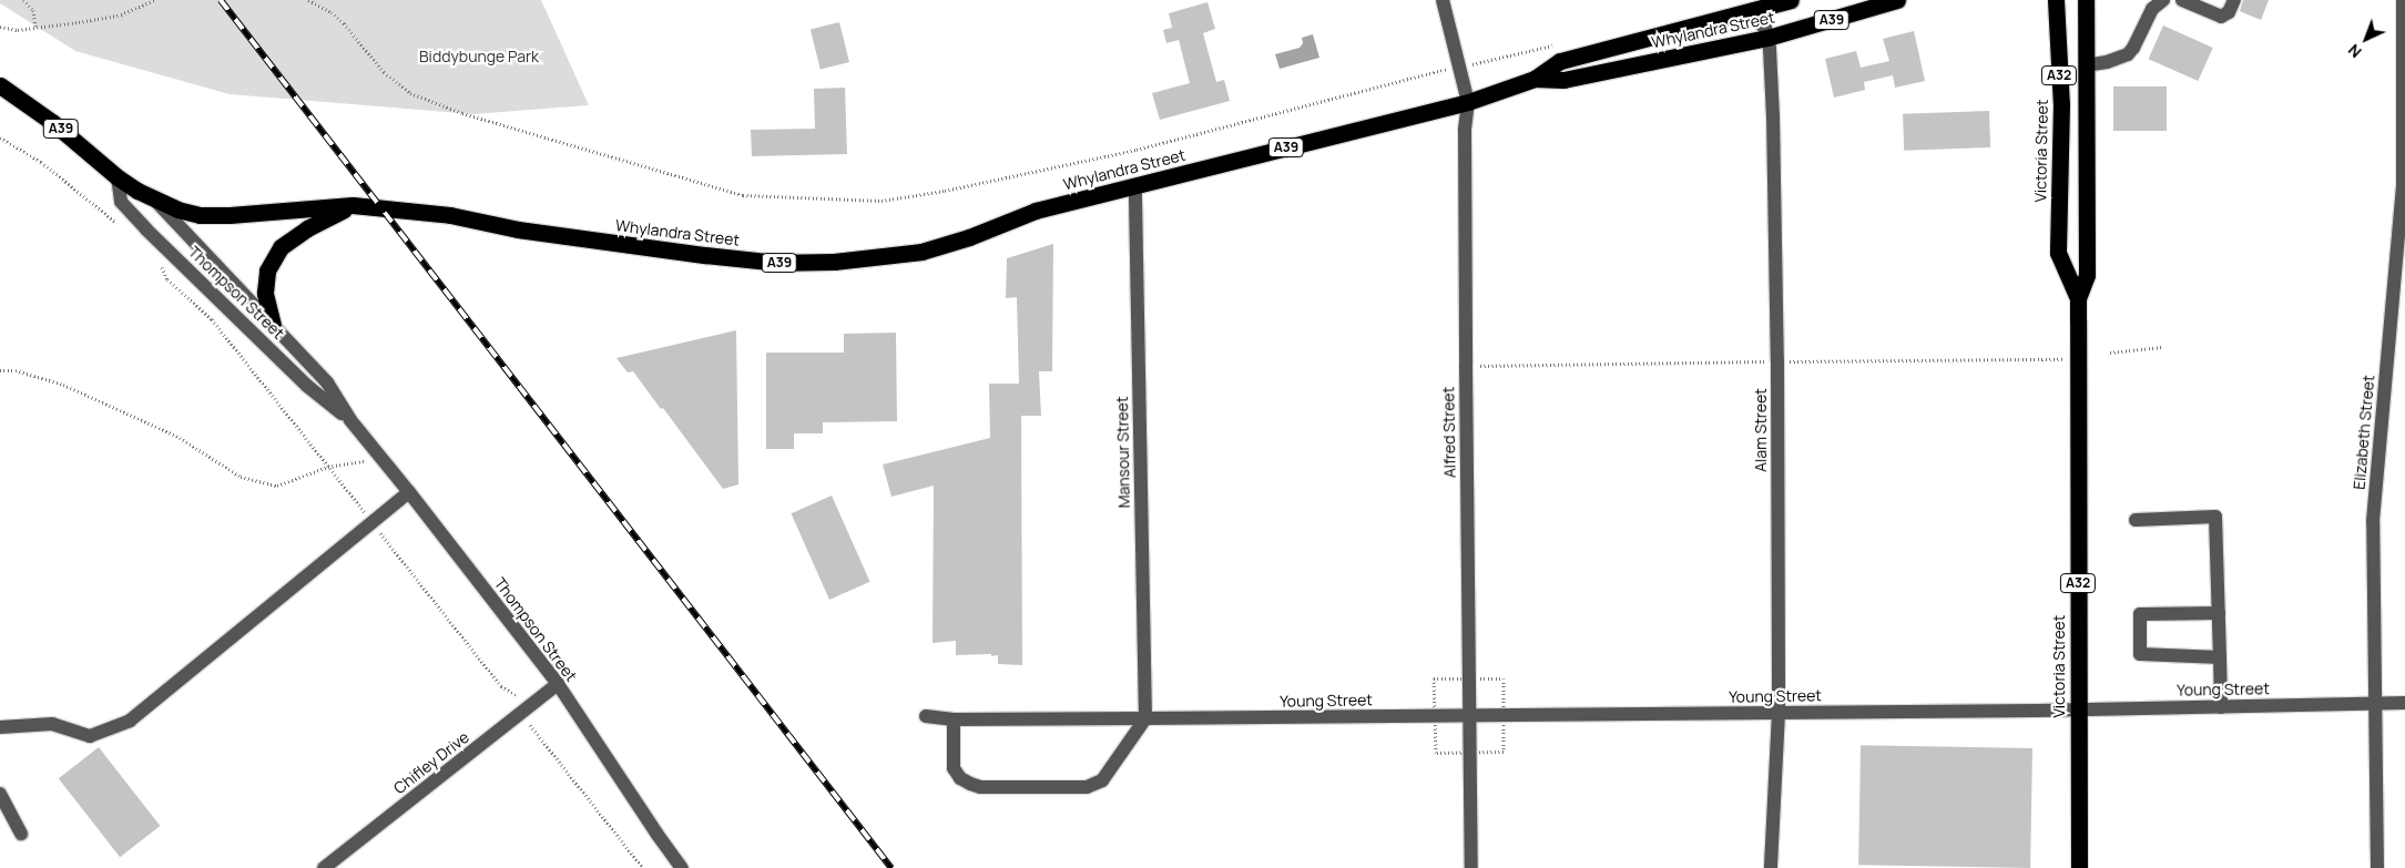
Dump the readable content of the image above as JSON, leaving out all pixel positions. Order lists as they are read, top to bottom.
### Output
{
  "streets": {
    "highway": [
      "A39",
      "Whylandra Street",
      "A32",
      "Victoria Street"
    ],
    "street": [
      "Thompson Street",
      "Alam Street",
      "Alfred Street",
      "Elizabeth Street",
      "Mansour Street",
      "Young Street",
      "Chifley Drive"
    ]
  },
  "crossings": [
    ["Whylandra Street", "Thompson Street"],
    ["Whylandra Street", "Alam Street"],
    ["Whylandra Street", "Alfred Street"],
    ["Whylandra Street", "Mansour Street"],
    ["Victoria Street", "Young Street"],
    ["Thompson Street", "Chifley Drive"],
    ["Alam Street", "Young Street"],
    ["Alfred Street", "Young Street"],
    ["Elizabeth Street", "Young Street"],
    ["Mansour Street", "Young Street"]
  ],
  "parks": ["Biddybunge Park"],
  "north": "bottom left"
}
